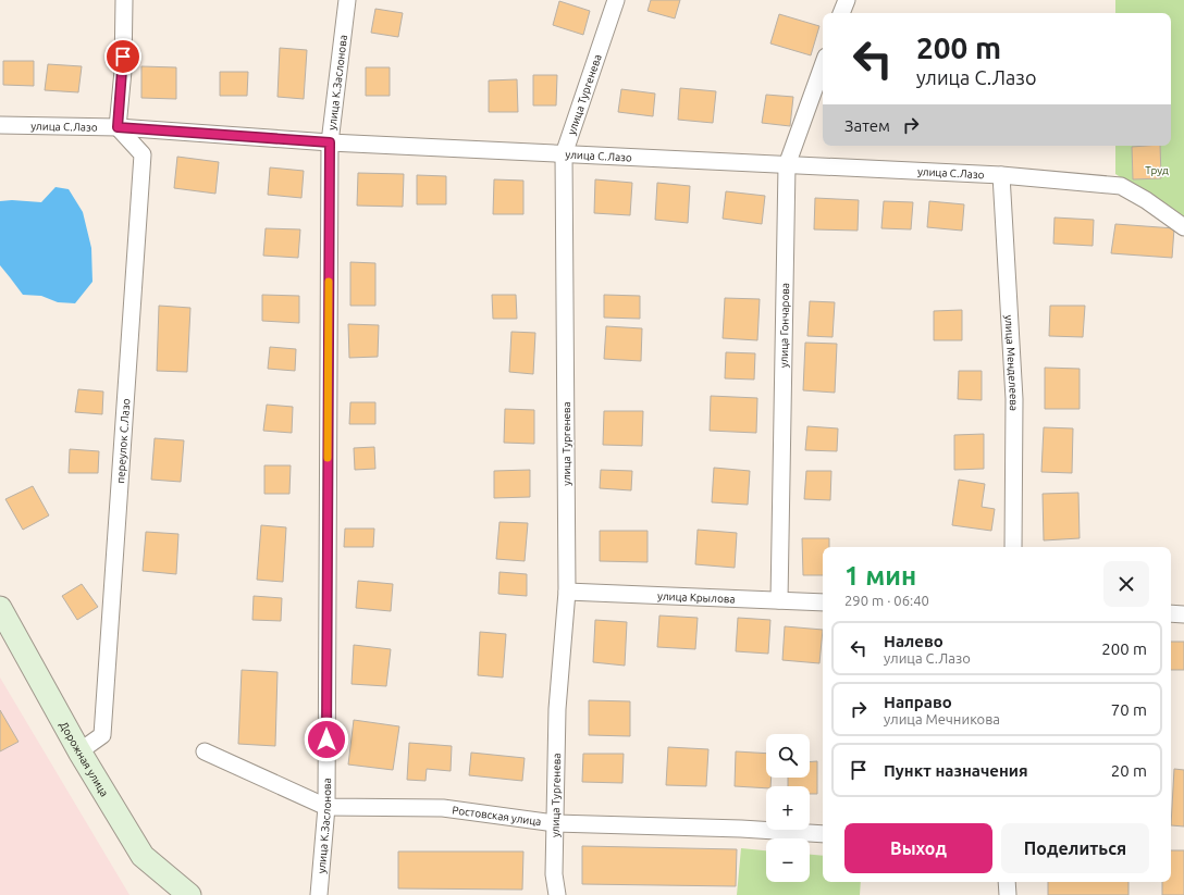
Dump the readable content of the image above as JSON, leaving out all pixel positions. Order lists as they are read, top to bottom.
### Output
{
  "streets": {
    "street": [
      "улица К.Заслонова",
      "улица Тургенева",
      "улица С.Лазо",
      "улица Гончарова",
      "улица Менделеева",
      "переулок С.Лазо",
      "улица Крылова",
      "Дорожная улица",
      "Ростовская улица"
    ]
  },
  "crossings": [
    ["улица К.Заслонова", "улица С.Лазо"],
    ["улица К.Заслонова", "Ростовская улица"],
    ["улица Тургенева", "улица С.Лазо"],
    ["улица Тургенева", "улица Крылова"],
    ["улица Тургенева", "Ростовская улица"],
    ["улица С.Лазо", "улица Гончарова"],
    ["улица С.Лазо", "улица Менделеева"],
    ["улица С.Лазо", "переулок С.Лазо"],
    ["улица Гончарова", "улица Крылова"],
    ["переулок С.Лазо", "Дорожная улица"]
  ],
  "parks": ["Труд"],
  "page": {
    "turn": ["200 m", "улица С.Лазо"],
    "then": "Затем",
    "heading": ["1 мин", "290 m · 06:40"],
    "list": [
      {
        "name": "Налево",
        "note": "улица С.Лазо",
        "value": "200 m"
      },
      {
        "name": "Направо",
        "note": "улица Мечникова",
        "value": "70 m"
      },
      {
        "name": "Пункт назначения",
        "value": "20 m"
      }
    ],
    "map_buttons": ["+", "−"],
    "buttons": ["Выход", "Поделиться"]
  }
}
